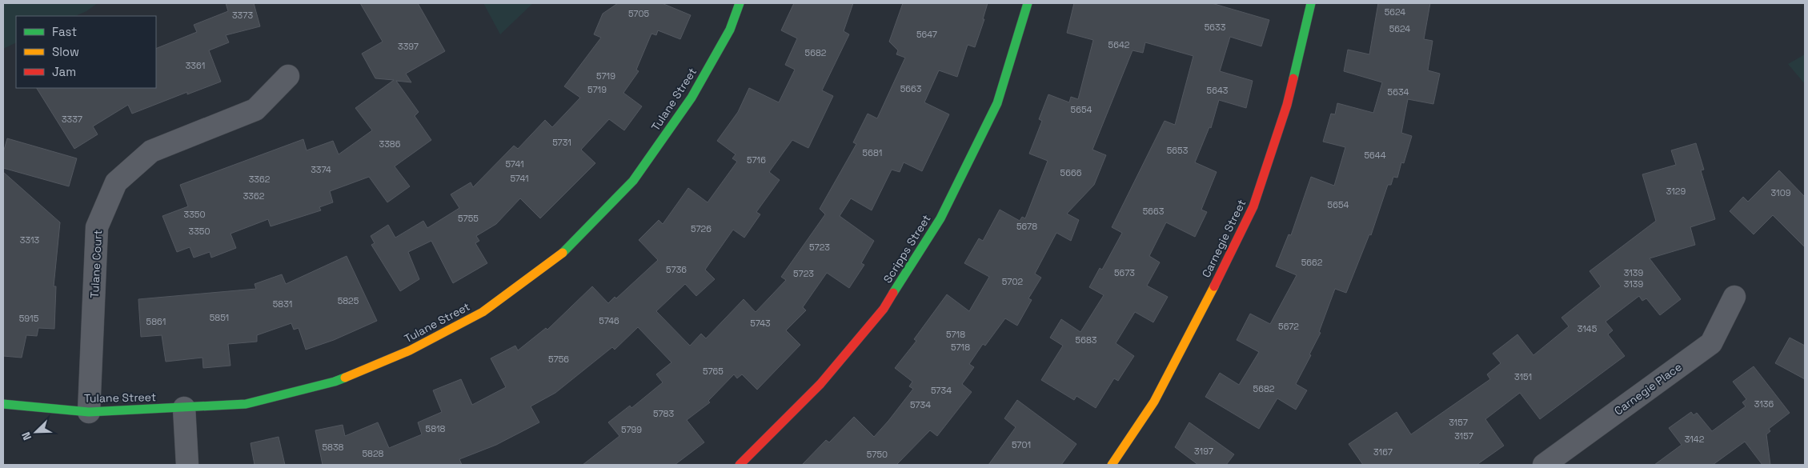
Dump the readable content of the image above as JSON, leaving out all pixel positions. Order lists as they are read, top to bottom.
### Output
{
  "streets": {
    "street": [
      "Tulane Street",
      "Carnegie Street",
      "Scripps Street",
      "Tulane Court",
      "Carnegie Place"
    ]
  },
  "crossings": [
    ["Tulane Street", "Tulane Court"]
  ],
  "house_numbers": [
    "5624",
    "5705",
    "3373",
    "5633",
    "5624",
    "5647",
    "5642",
    "3397",
    "5682",
    "3361",
    "5719",
    "5663",
    "5719",
    "5643",
    "5634",
    "5654",
    "3337",
    "5731",
    "3386",
    "5653",
    "5681",
    "5644",
    "5716",
    "5741",
    "3374",
    "5666",
    "5741",
    "3362",
    "3129",
    "3109",
    "3362",
    "5654",
    "5663",
    "3350",
    "5755",
    "5678",
    "5726",
    "3350",
    "3313",
    "5723",
    "5662",
    "5736",
    "5673",
    "3139",
    "5723",
    "5702",
    "3139",
    "5825",
    "5831",
    "5851",
    "5915",
    "5746",
    "5861",
    "5743",
    "5672",
    "3145",
    "5718",
    "5683",
    "5718",
    "5756",
    "5765",
    "3151",
    "5682",
    "5734",
    "3136",
    "5734",
    "5783",
    "3157",
    "5818",
    "5799",
    "3157",
    "3142",
    "5701",
    "5838",
    "3197",
    "3167",
    "5828",
    "5750"
  ],
  "legend": ["Fast", "Slow", "Jam"],
  "north": "bottom left"
}
